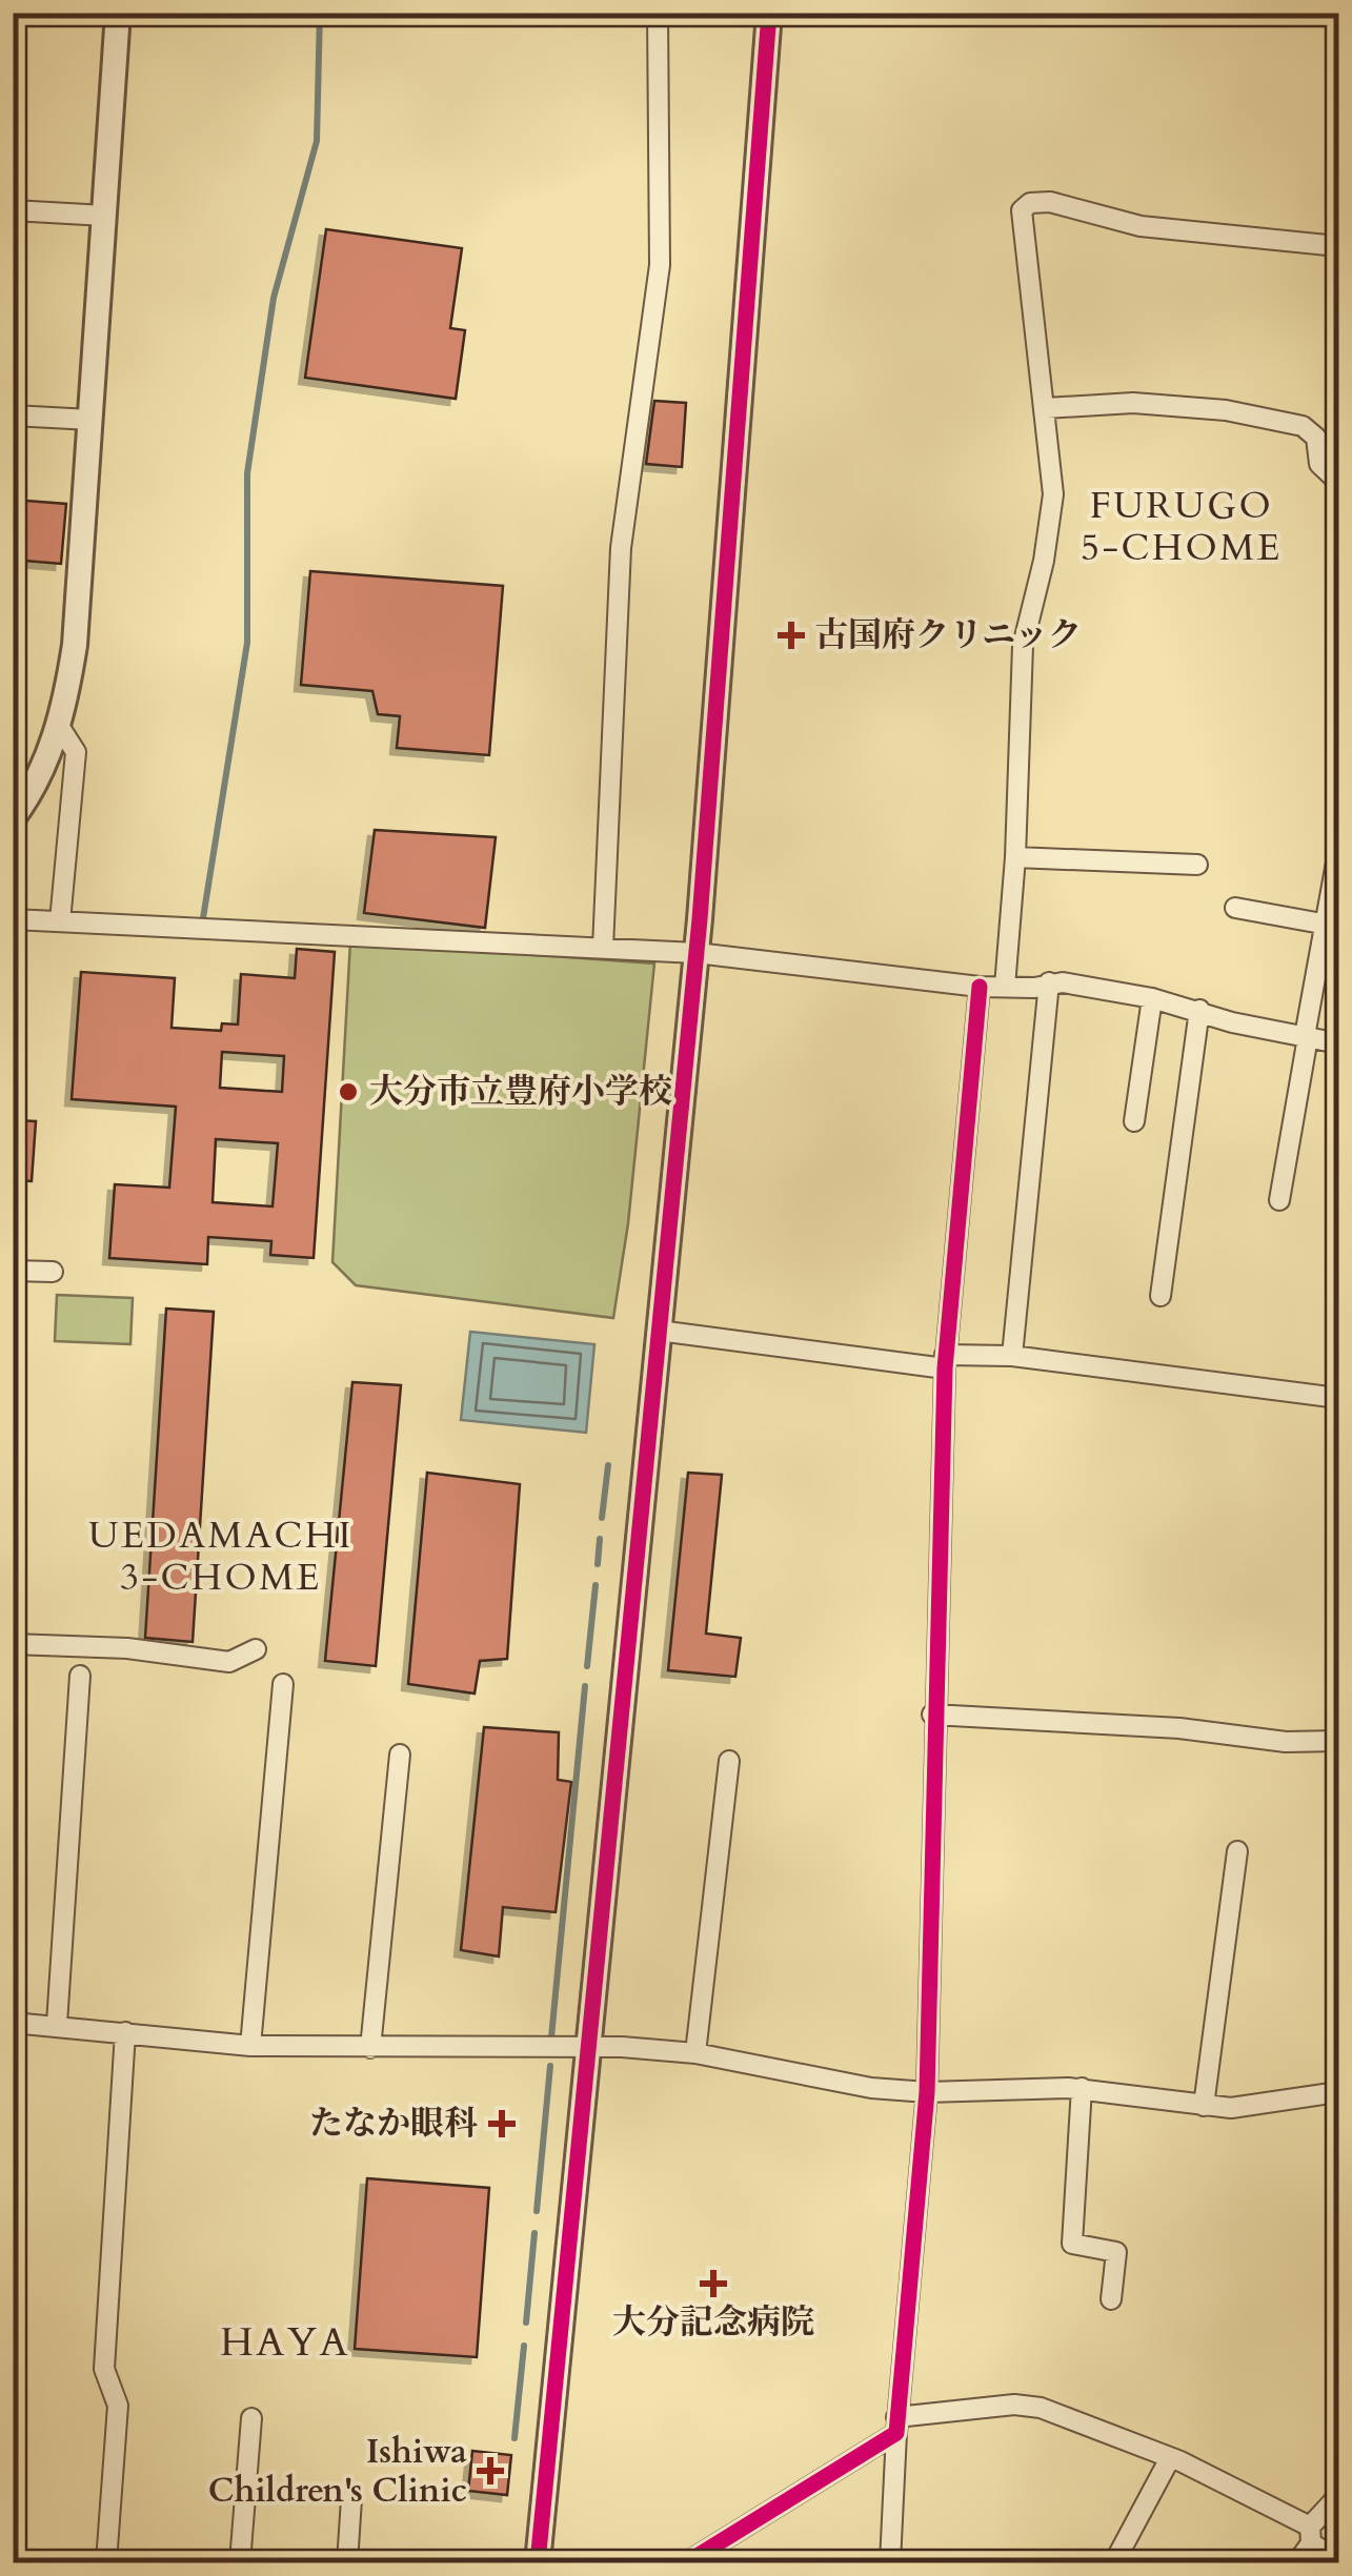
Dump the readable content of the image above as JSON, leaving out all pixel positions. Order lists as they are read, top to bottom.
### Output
{
  "districts": ["FURUGO 5-CHOME", "UEDAMACHI 3-CHOME", "HAYA"],
  "places": {
    "health": [
      "古国府クリニック",
      "たなか眼科",
      "大分記念病院",
      "Ishiwa Children's Clinic"
    ],
    "other": ["大分市立豊府小学校"]
  }
}
